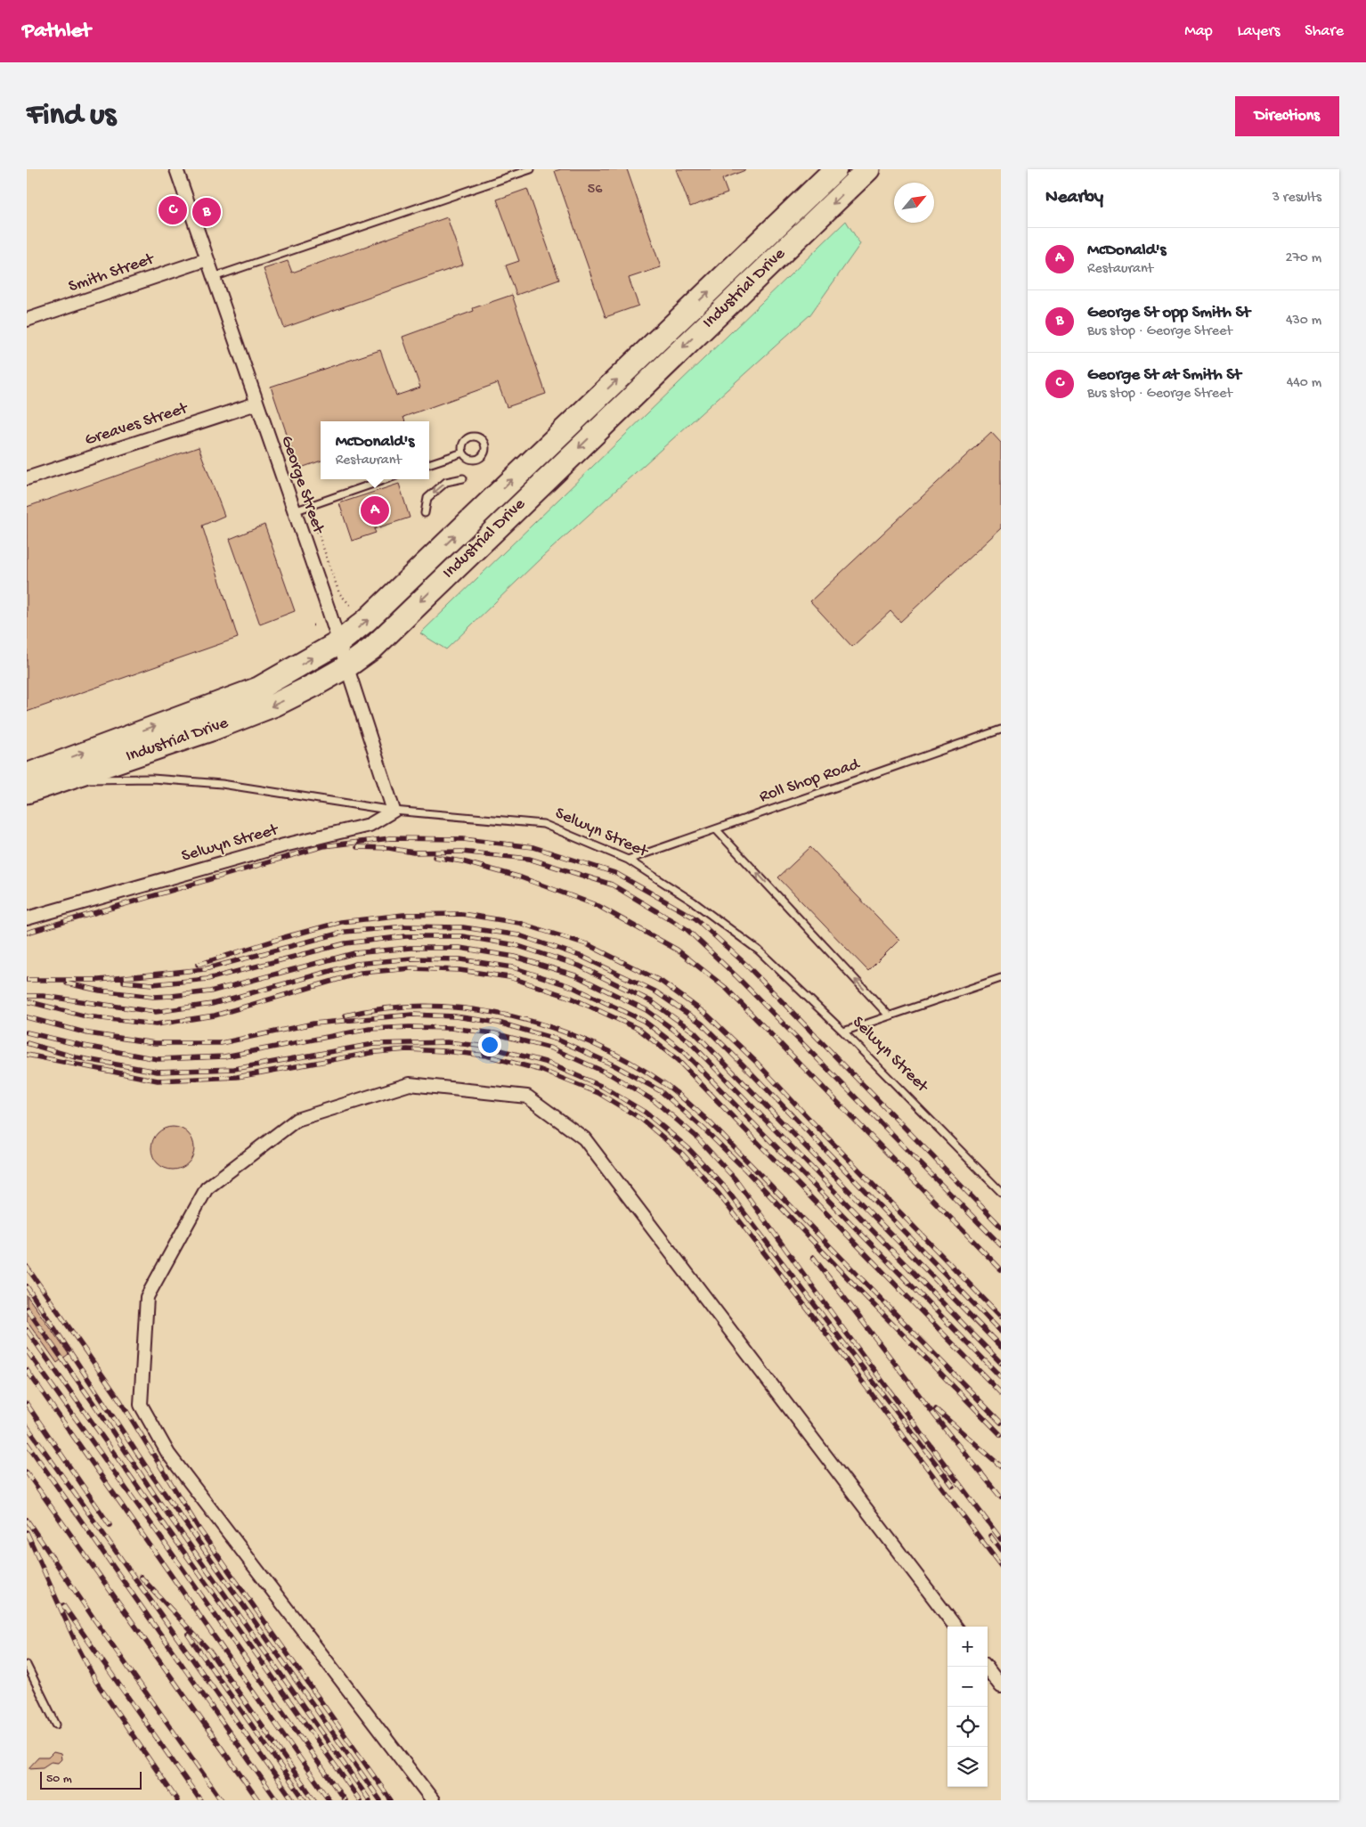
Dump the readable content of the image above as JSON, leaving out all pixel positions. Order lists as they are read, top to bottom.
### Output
{
  "streets": {
    "highway": ["Industrial Drive"],
    "street": [
      "Smith Street",
      "Greaves Street",
      "George Street",
      "Selwyn Street"
    ],
    "lane": ["Roll Shop Road"]
  },
  "crossings": [
    ["Smith Street", "George Street"],
    ["Industrial Drive", "George Street"],
    ["Greaves Street", "George Street"],
    ["George Street", "Selwyn Street"],
    ["Roll Shop Road", "Selwyn Street"]
  ],
  "house_numbers": ["56"],
  "scale_bar": "50 m",
  "north": "top right",
  "page": {
    "header": "Pathlet",
    "nav": ["Map", "Layers", "Share"],
    "buttons": "Directions",
    "title": "Find us",
    "heading": ["Nearby", "3 results"],
    "pins": ["C", "B", "A"],
    "list": [
      {
        "mark": "A",
        "name": "McDonald's",
        "note": "Restaurant",
        "value": "270 m"
      },
      {
        "mark": "B",
        "name": "George St opp Smith St",
        "note": "Bus stop · George Street",
        "value": "430 m"
      },
      {
        "mark": "C",
        "name": "George St at Smith St",
        "note": "Bus stop · George Street",
        "value": "440 m"
      }
    ],
    "popup": ["McDonald's", "Restaurant"],
    "map_buttons": ["+", "−"],
    "scale": "50 m"
  }
}
